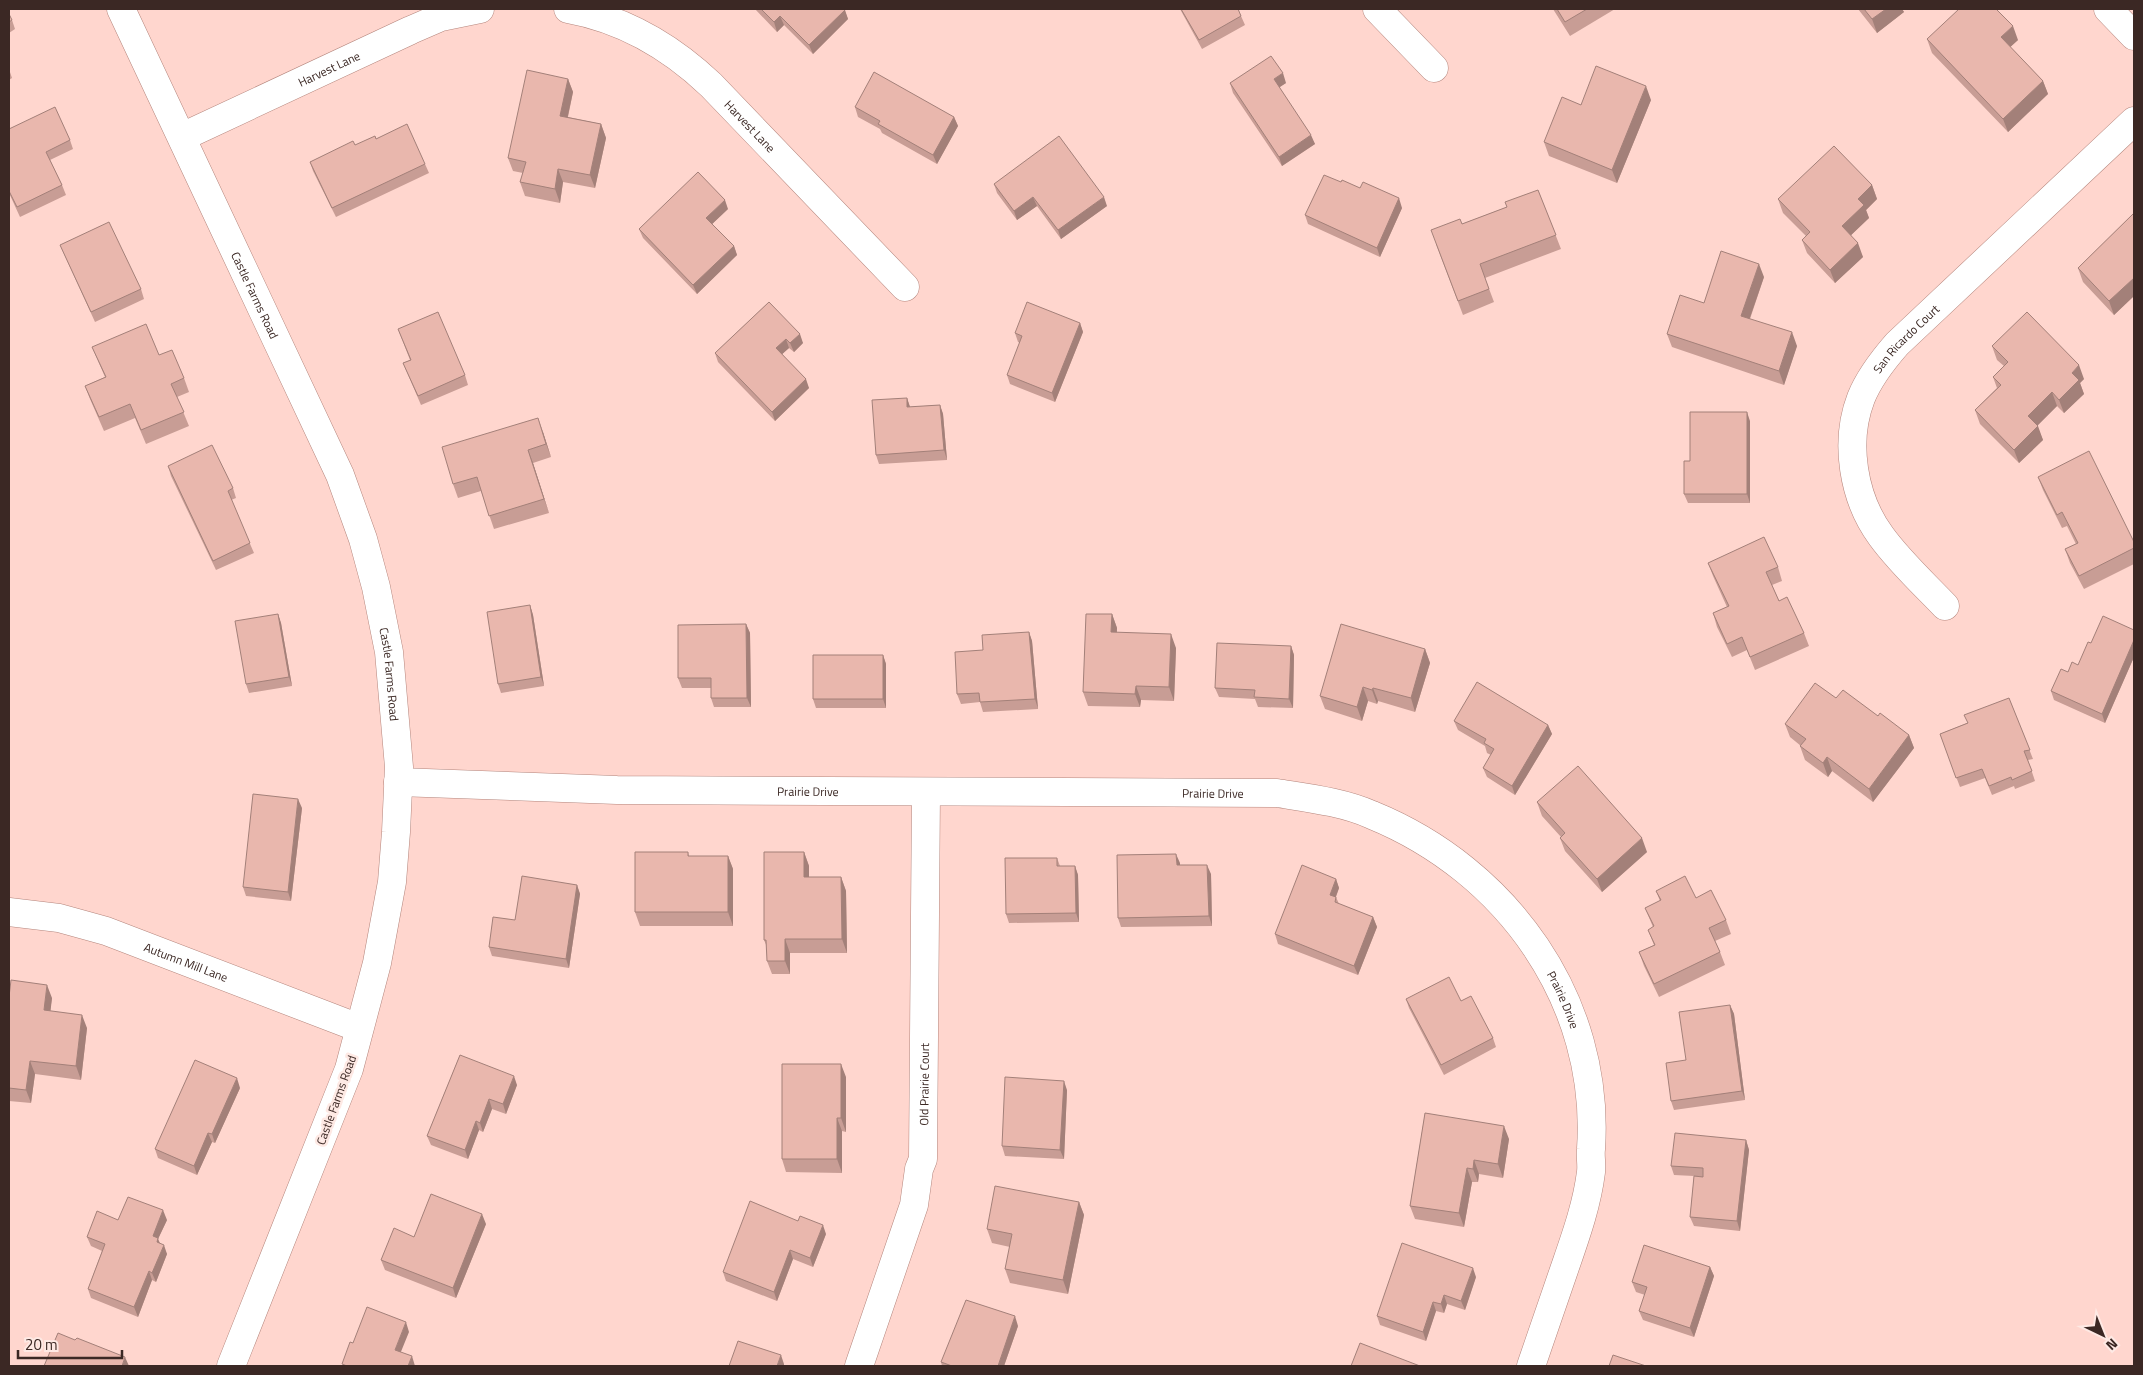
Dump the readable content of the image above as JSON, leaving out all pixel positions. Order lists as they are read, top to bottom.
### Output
{
  "streets": {
    "street": [
      "Harvest Lane",
      "Castle Farms Road",
      "San Ricardo Court",
      "Prairie Drive",
      "Autumn Mill Lane",
      "Old Prairie Court"
    ]
  },
  "crossings": [
    ["Harvest Lane", "Castle Farms Road"],
    ["Castle Farms Road", "Prairie Drive"],
    ["Castle Farms Road", "Autumn Mill Lane"],
    ["Prairie Drive", "Old Prairie Court"]
  ],
  "scale_bar": "20 m",
  "north": "bottom right"
}
